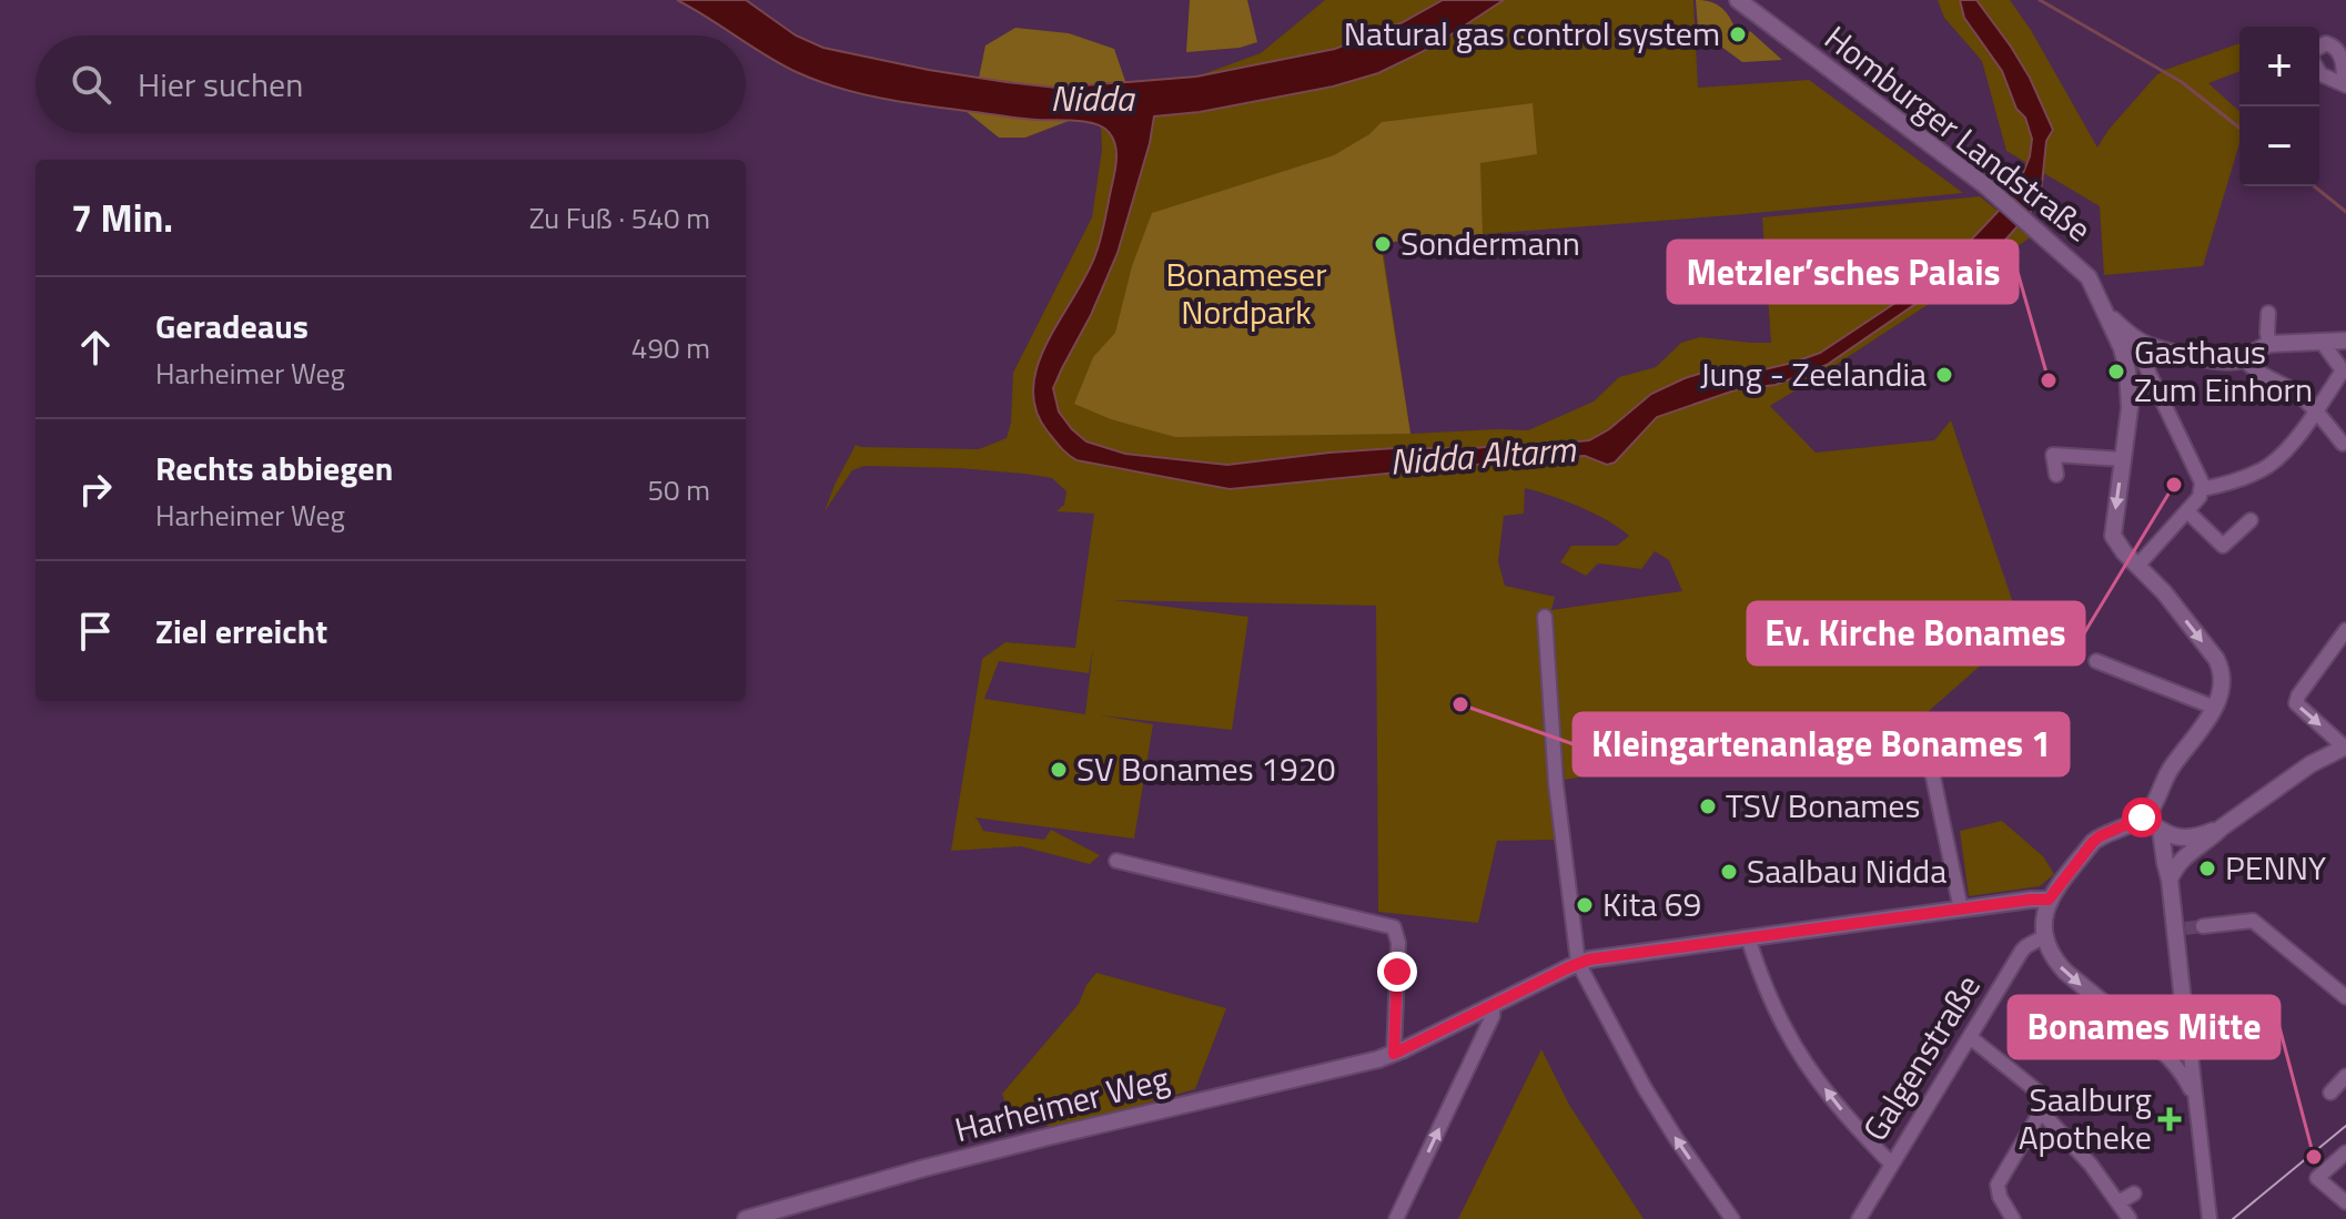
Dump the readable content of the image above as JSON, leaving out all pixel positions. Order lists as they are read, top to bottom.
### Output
{
  "streets": {
    "street": ["Homburger Landstraße", "Galgenstraße", "Harheimer Weg"]
  },
  "water": ["Nidda", "Nidda Altarm"],
  "parks": ["Bonameser Nordpark"],
  "places": {
    "other": [
      "Natural gas control system",
      "Sondermann",
      "Gasthaus Zum Einhorn",
      "Jung - Zeelandia",
      "Metzler’sches Palais",
      "Ev. Kirche Bonames",
      "Kleingartenanlage Bonames 1",
      "SV Bonames 1920",
      "TSV Bonames",
      "PENNY",
      "Saalbau Nidda",
      "Kita 69",
      "Bonames Mitte"
    ],
    "health": ["Saalburg Apotheke"]
  },
  "page": {
    "map_buttons": ["+", "−"],
    "search": "Hier suchen",
    "heading": ["7 Min.", "Zu Fuß · 540 m"],
    "list": [
      ["Geradeaus", "Harheimer Weg", "490 m"],
      ["Rechts abbiegen", "Harheimer Weg", "50 m"],
      "Ziel erreicht"
    ]
  }
}
